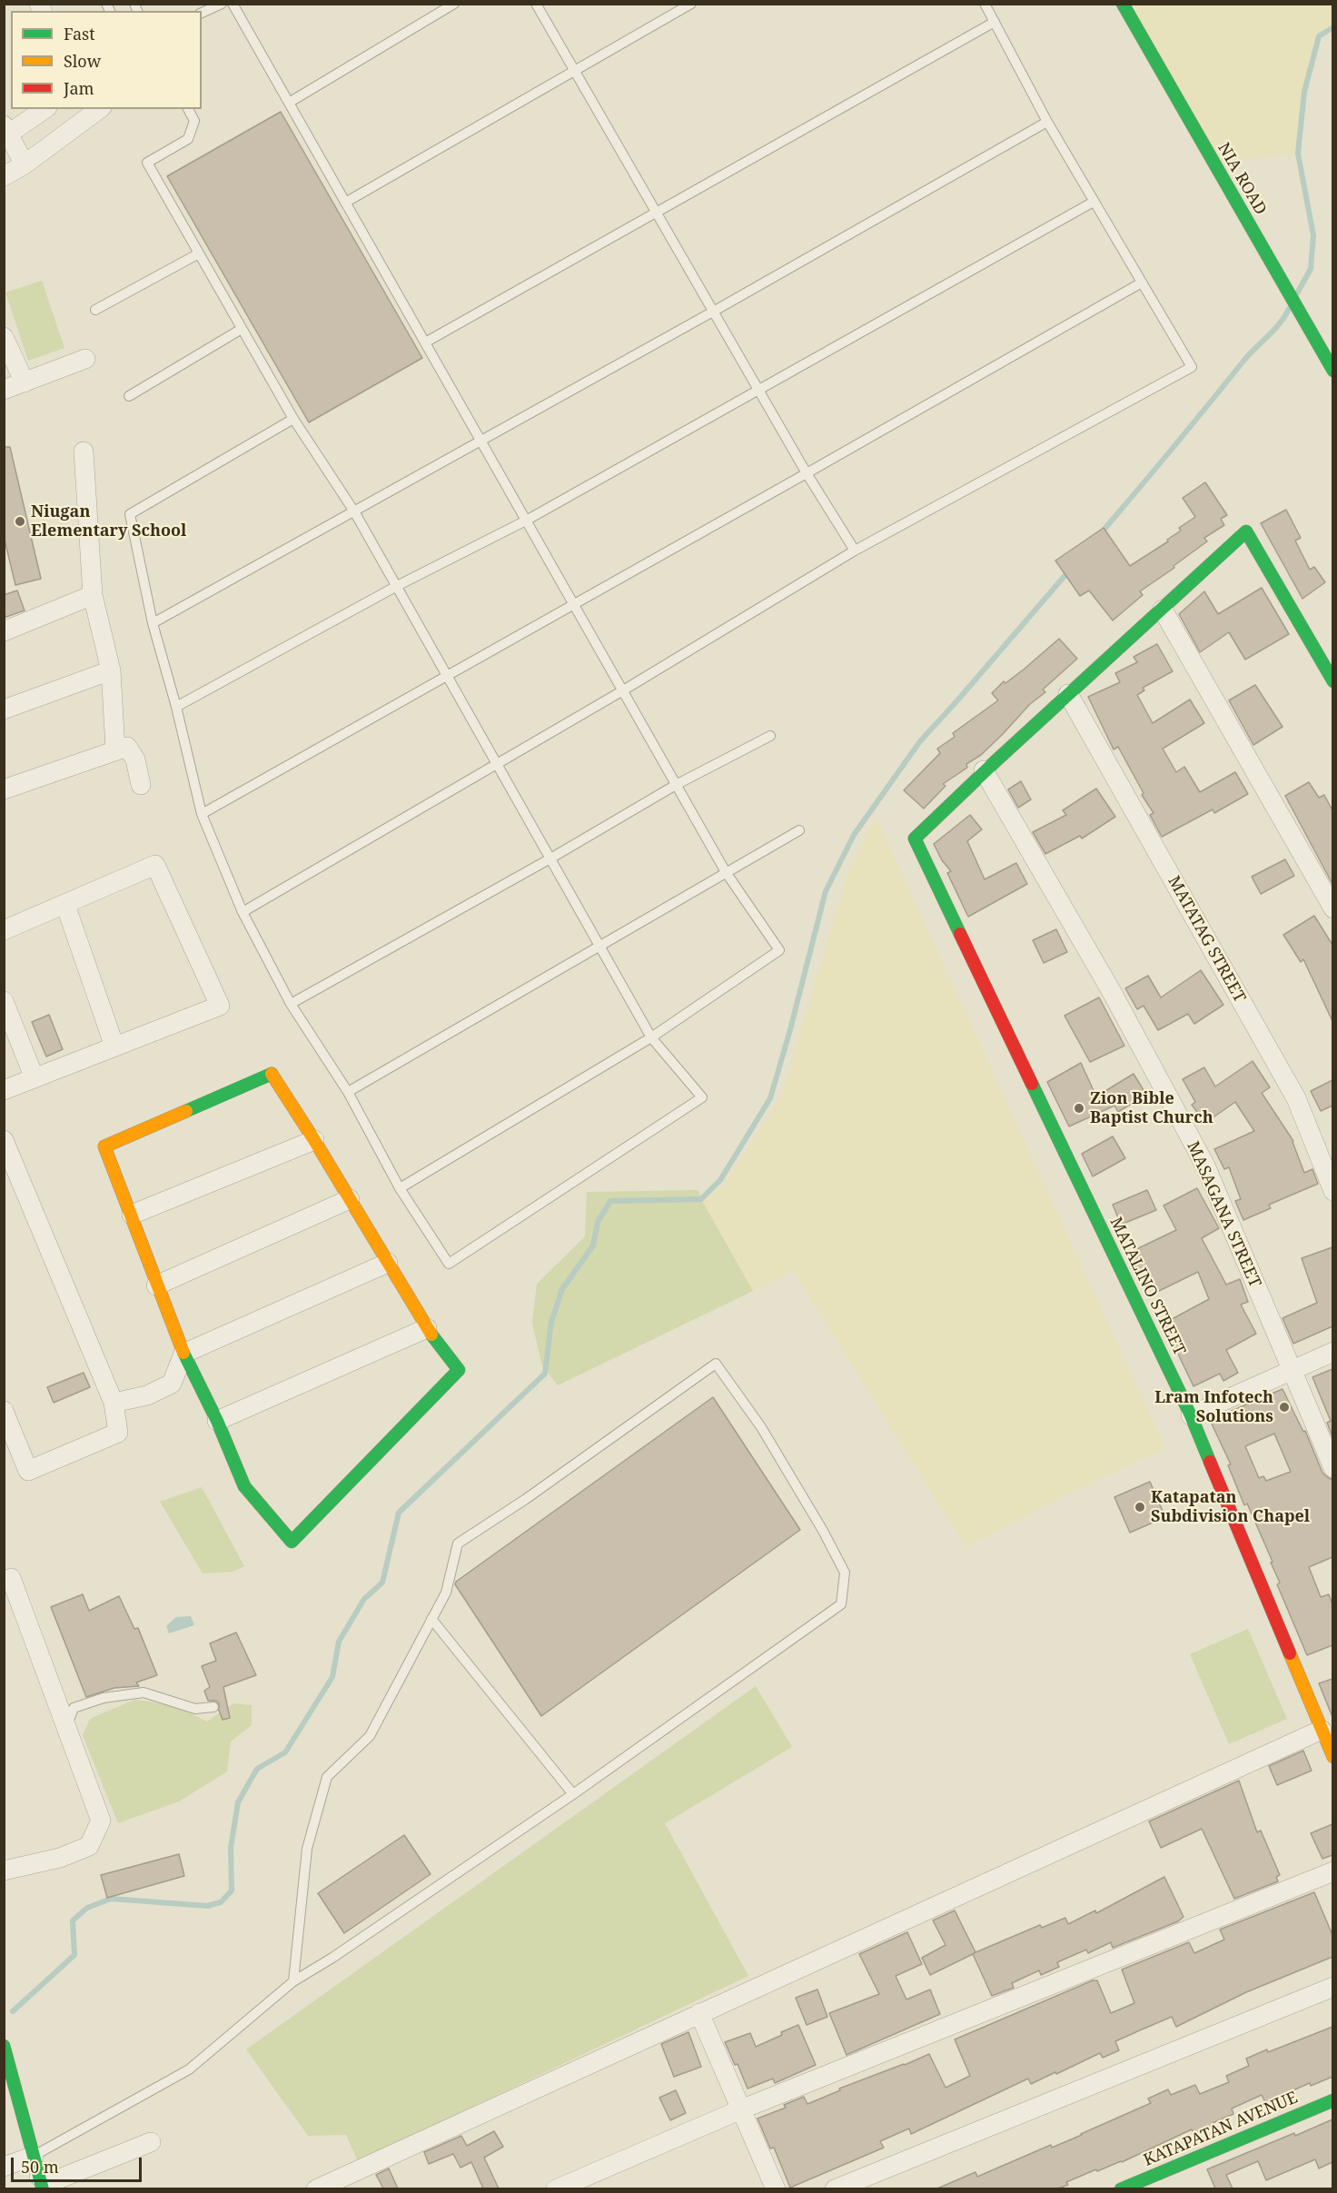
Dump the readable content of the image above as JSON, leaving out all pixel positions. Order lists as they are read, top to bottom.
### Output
{
  "streets": {
    "main road": ["NIA ROAD", "MATALINO STREET", "KATAPATAN AVENUE"],
    "street": ["MATATAG STREET", "MASAGANA STREET"]
  },
  "crossings": [
    ["MASAGANA STREET", "MATALINO STREET"]
  ],
  "places": [
    "Niugan Elementary School",
    "Zion Bible Baptist Church",
    "Lram Infotech Solutions",
    "Katapatan Subdivision Chapel"
  ],
  "legend": ["Fast", "Slow", "Jam"],
  "scale_bar": "50 m"
}
